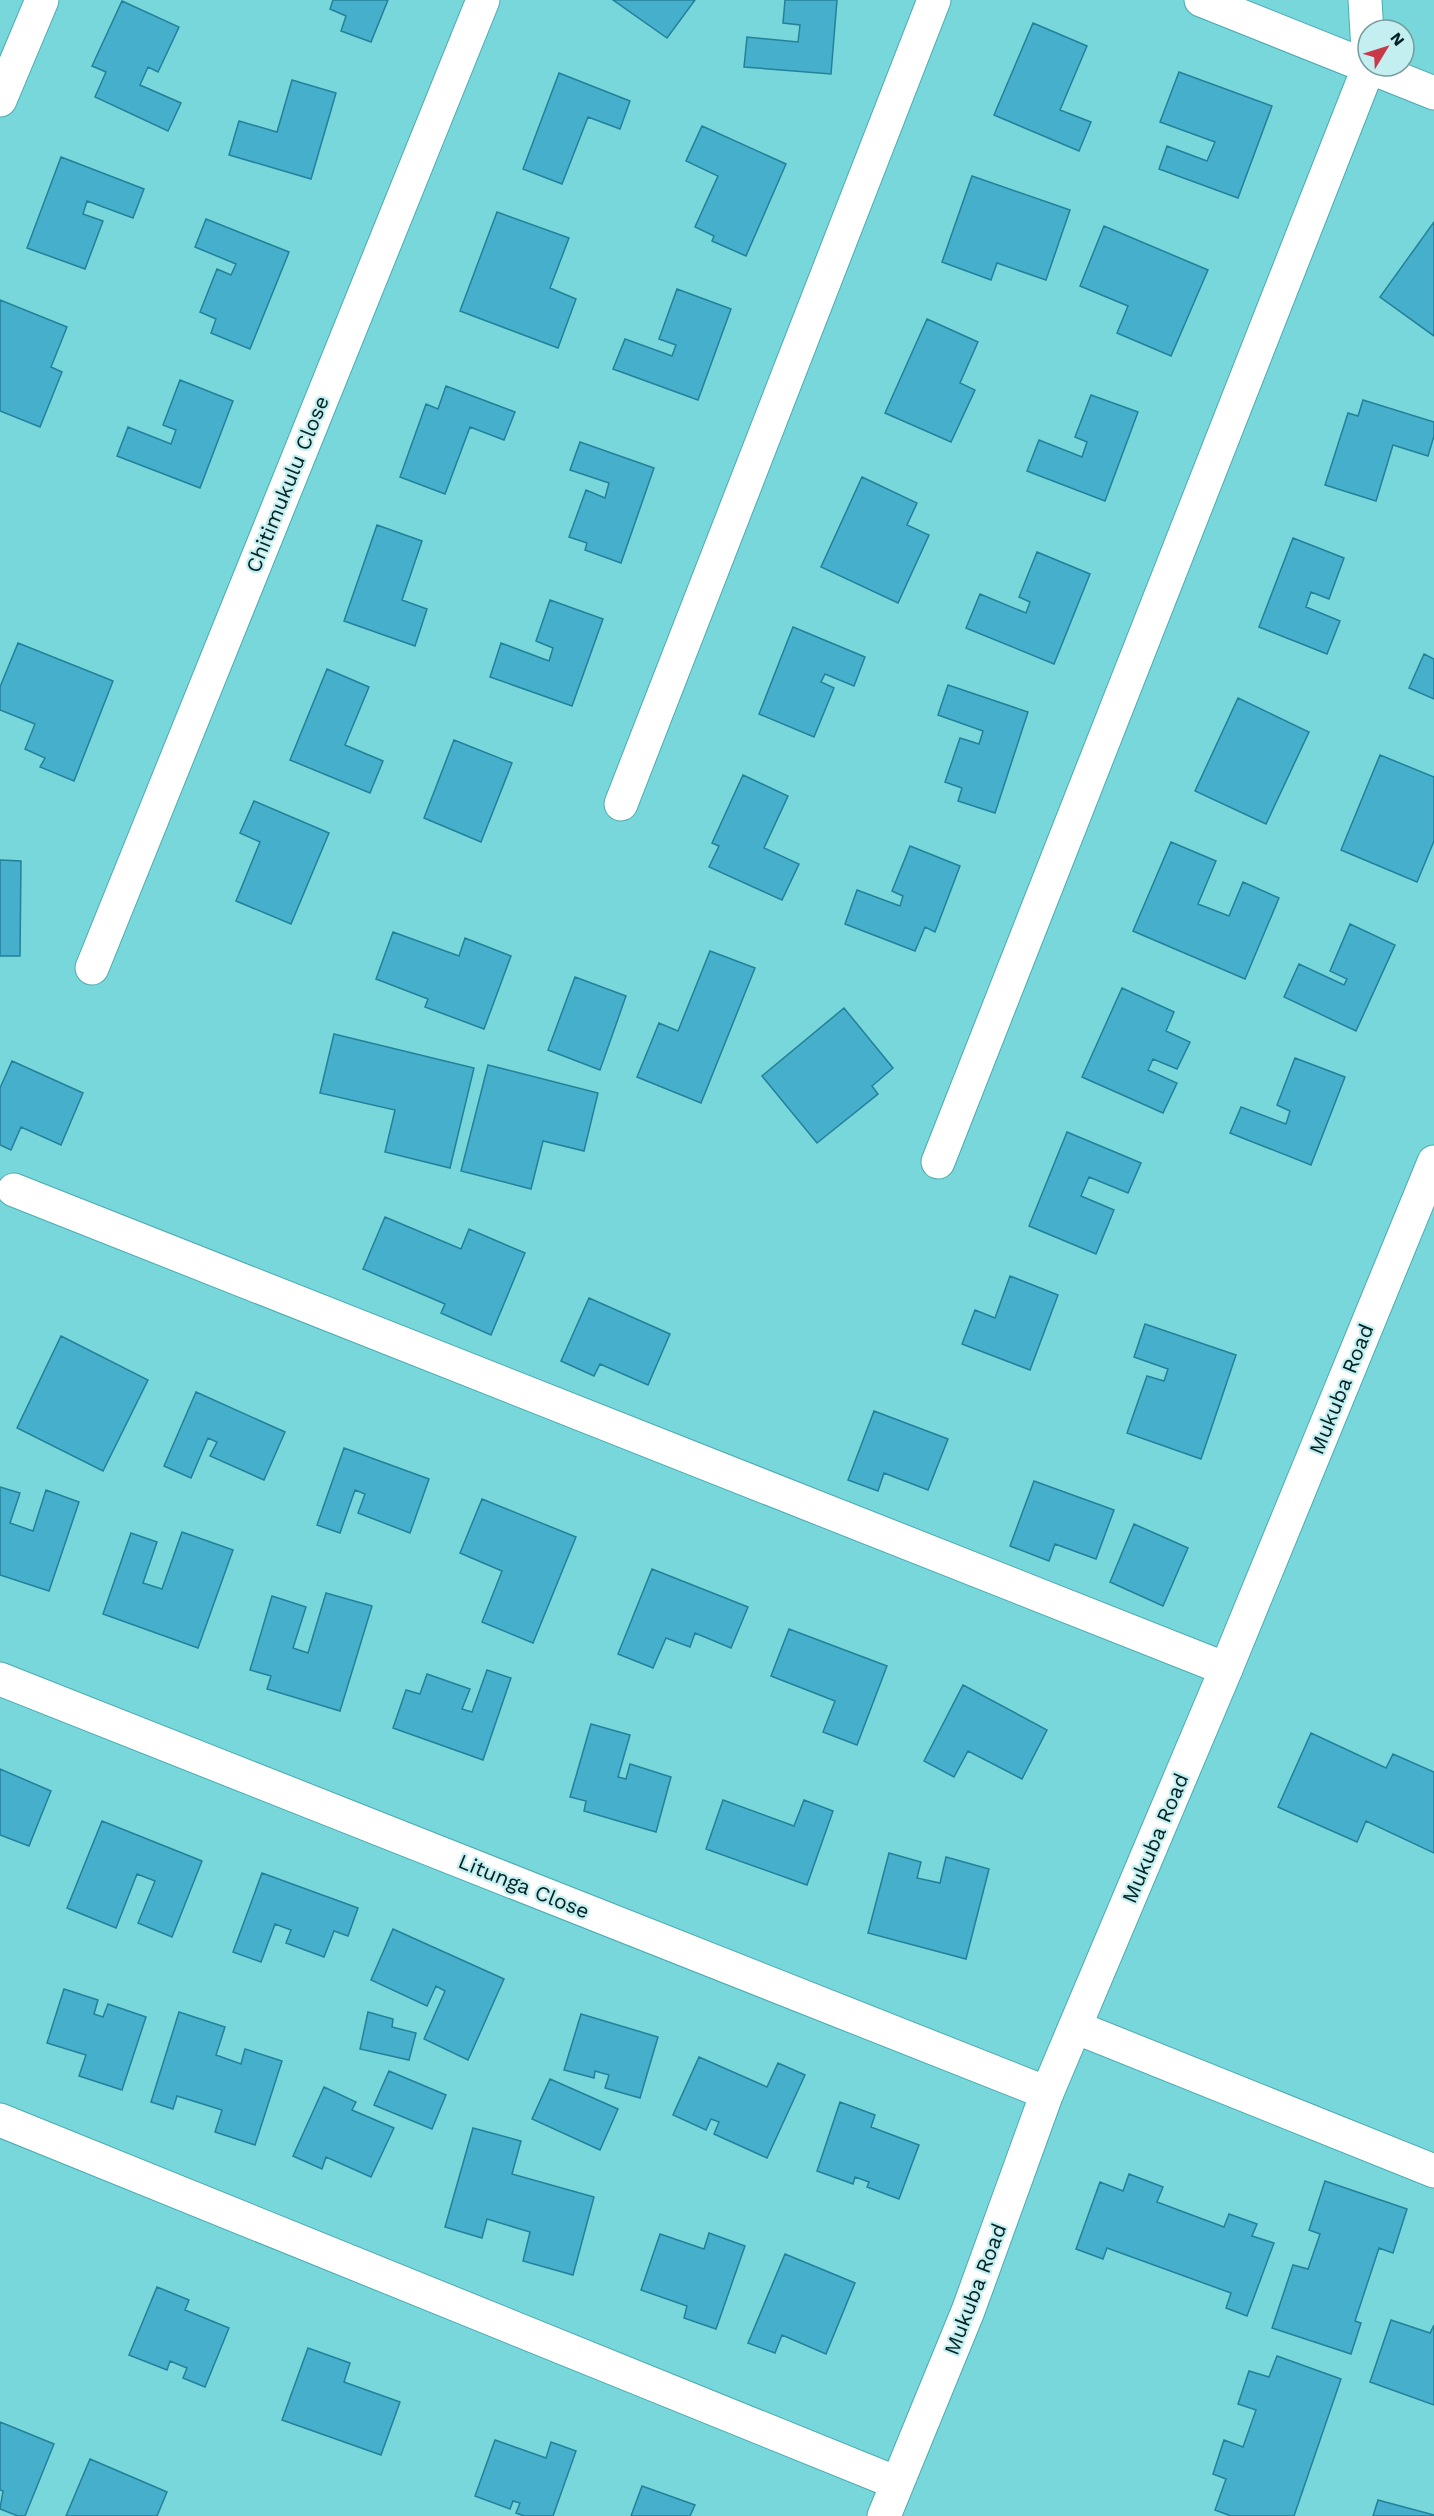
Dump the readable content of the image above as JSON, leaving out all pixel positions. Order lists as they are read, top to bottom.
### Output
{
  "streets": {
    "street": ["Chitimukulu Close", "Mukuba Road", "Litunga Close"]
  },
  "crossings": [
    ["Mukuba Road", "Litunga Close"]
  ],
  "north": "top right"
}
